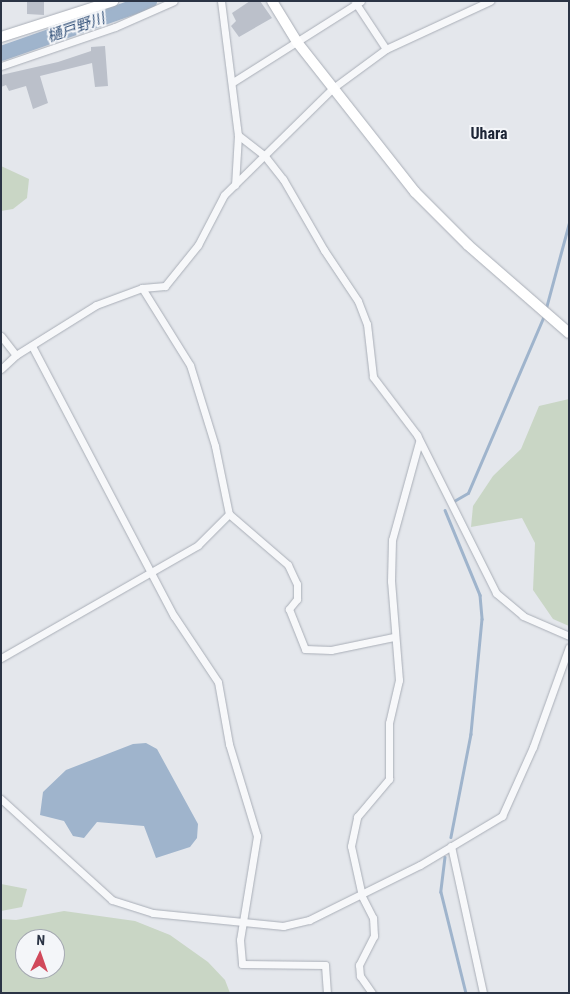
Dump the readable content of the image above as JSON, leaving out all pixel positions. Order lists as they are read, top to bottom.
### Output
{
  "districts": ["Uhara"],
  "water": ["樋戸野川"],
  "north": "top"
}
